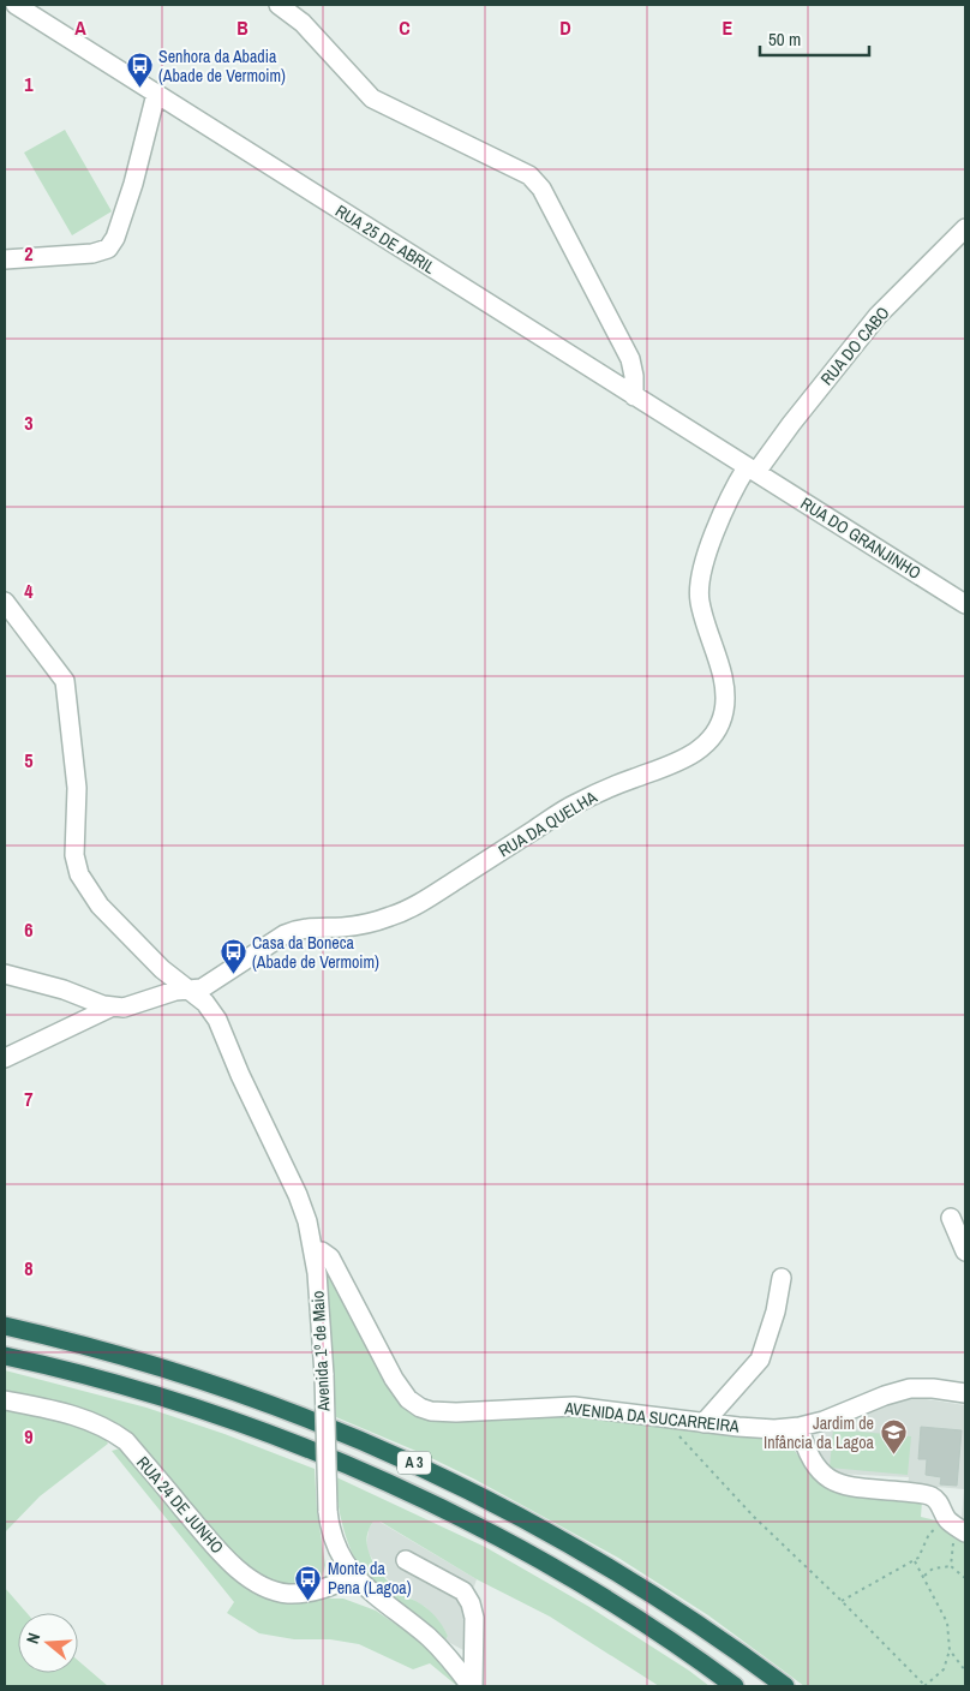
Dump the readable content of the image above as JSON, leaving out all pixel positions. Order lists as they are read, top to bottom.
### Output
{
  "streets": {
    "highway": ["A 3"],
    "street": [
      "RUA 25 DE ABRIL",
      "RUA DO CABO",
      "RUA DO GRANJINHO",
      "RUA DA QUELHA",
      "Avenida 1º de Maio",
      "AVENIDA DA SUCARREIRA",
      "RUA 24 DE JUNHO"
    ]
  },
  "crossings": [
    ["RUA 25 DE ABRIL", "RUA DO CABO"],
    ["RUA 25 DE ABRIL", "RUA DO GRANJINHO"],
    ["RUA 25 DE ABRIL", "RUA DA QUELHA"],
    ["RUA DO CABO", "RUA DO GRANJINHO"],
    ["RUA DO CABO", "RUA DA QUELHA"],
    ["RUA DO GRANJINHO", "RUA DA QUELHA"],
    ["RUA DA QUELHA", "Avenida 1º de Maio"],
    ["Avenida 1º de Maio", "AVENIDA DA SUCARREIRA"],
    ["Avenida 1º de Maio", "RUA 24 DE JUNHO"]
  ],
  "places": {
    "bus stop": ["Senhora da Abadia (Abade de Vermoim)", "Casa da Boneca (Abade de Vermoim)", "Monte da Pena (Lagoa)"],
    "school or university": ["Jardim de Infância da Lagoa"]
  },
  "scale_bar": "50 m",
  "north": "left",
  "grid": {
    "columns": [
      "A",
      "B",
      "C",
      "D",
      "E"
    ],
    "rows": [
      "1",
      "2",
      "3",
      "4",
      "5",
      "6",
      "7",
      "8",
      "9"
    ]
  }
}
